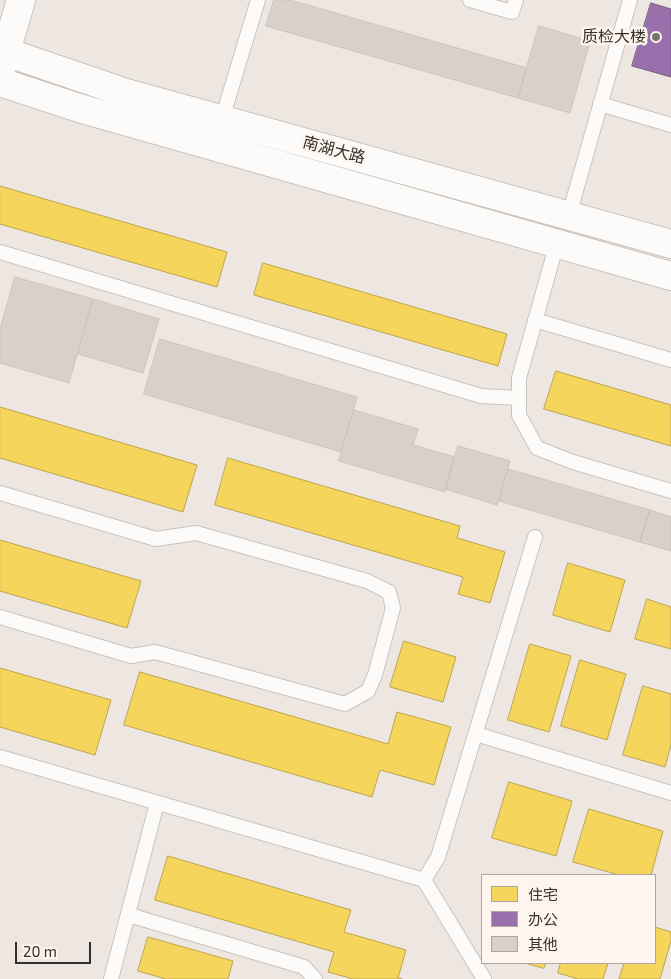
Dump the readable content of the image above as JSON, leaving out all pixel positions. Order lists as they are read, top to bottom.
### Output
{
  "streets": {
    "main road": ["南湖大路"]
  },
  "places": ["质检大楼"],
  "legend": ["住宅", "办公", "其他"],
  "scale_bar": "20 m"
}
